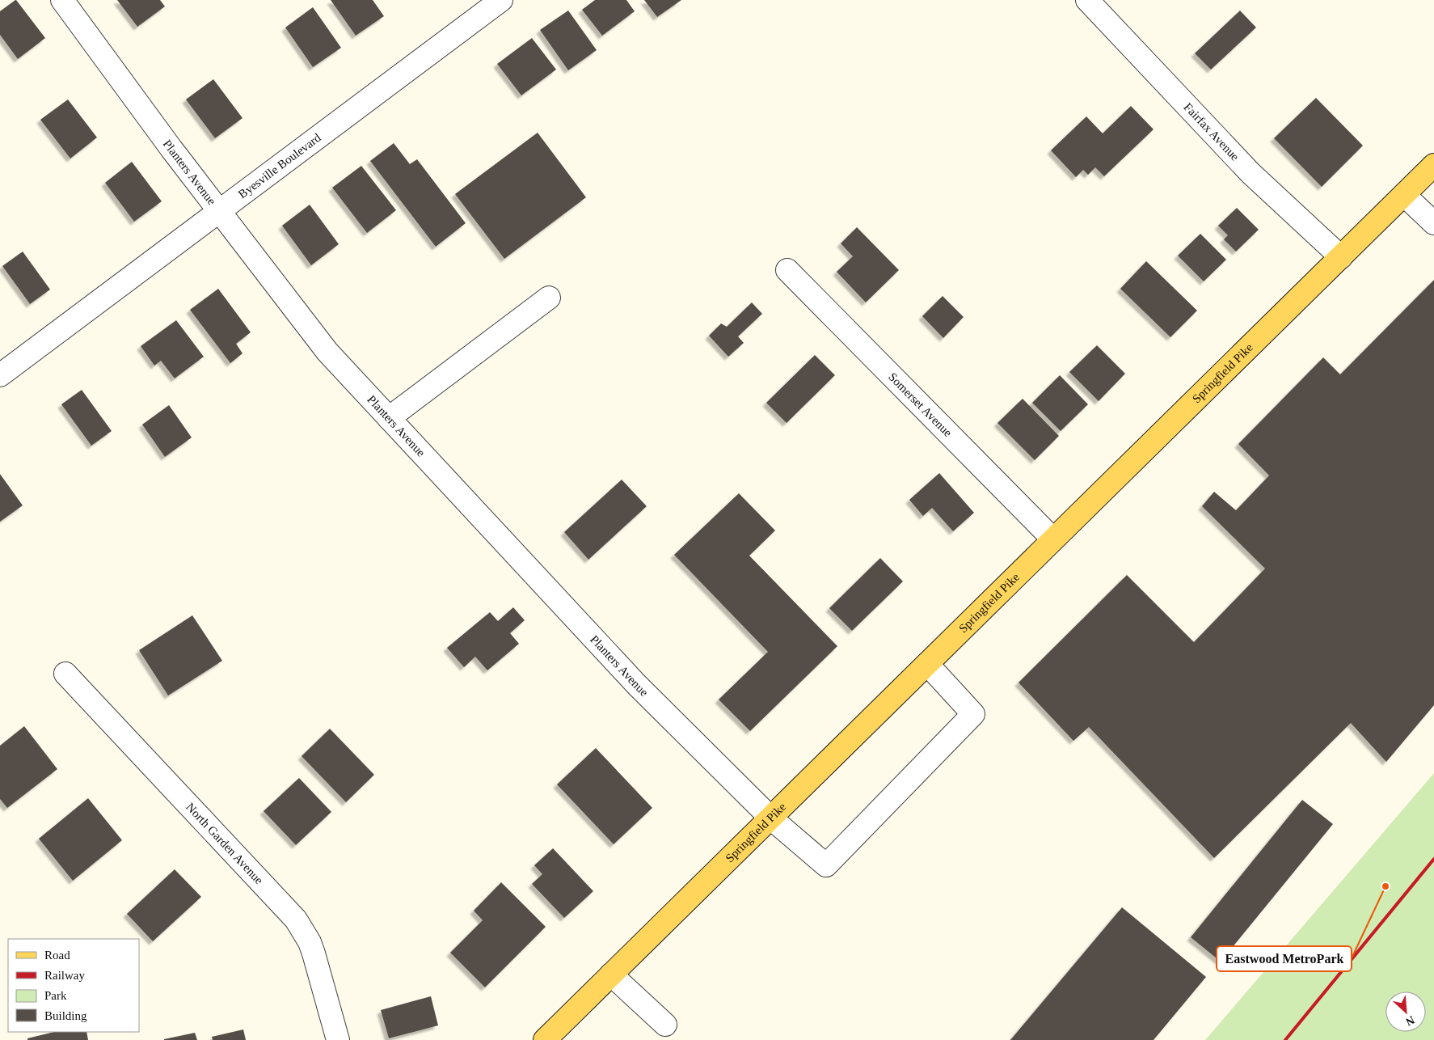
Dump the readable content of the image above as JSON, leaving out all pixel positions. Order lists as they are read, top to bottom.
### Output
{
  "streets": {
    "main road": ["Springfield Pike"],
    "street": [
      "Fairfax Avenue",
      "Byesville Boulevard",
      "Planters Avenue",
      "Somerset Avenue",
      "North Garden Avenue"
    ]
  },
  "crossings": [
    ["Fairfax Avenue", "Springfield Pike"],
    ["Byesville Boulevard", "Planters Avenue"],
    ["Planters Avenue", "Springfield Pike"],
    ["Springfield Pike", "Somerset Avenue"]
  ],
  "places": ["Eastwood MetroPark"],
  "legend": [
    "Road",
    "Railway",
    "Park",
    "Building"
  ],
  "north": "bottom right"
}
